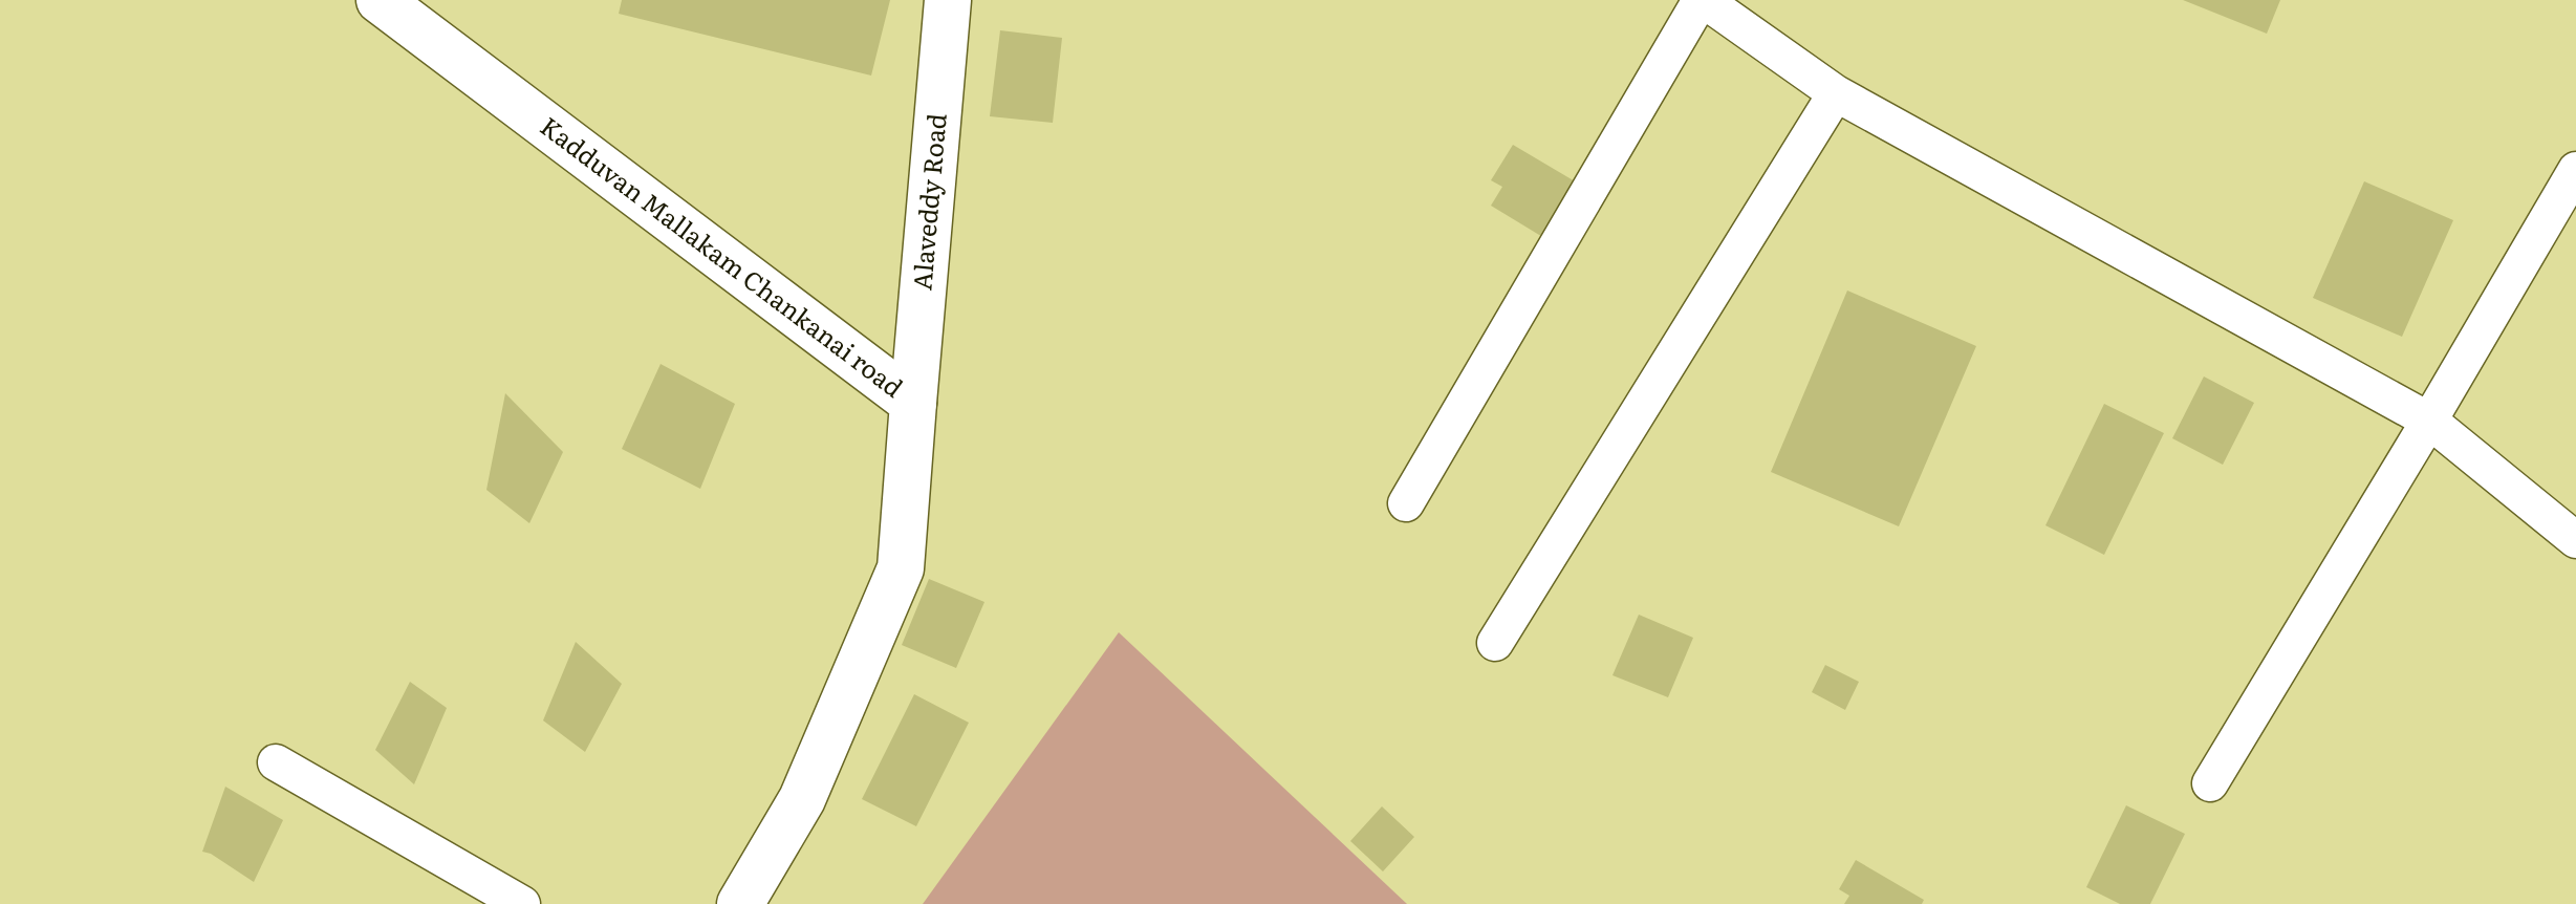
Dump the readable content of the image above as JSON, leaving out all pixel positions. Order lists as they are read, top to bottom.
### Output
{
  "streets": {
    "main road": ["Alaveddy Road", "Kadduvan Mallakam Chankanai road"]
  },
  "crossings": [
    ["Alaveddy Road", "Kadduvan Mallakam Chankanai road"]
  ]
}
